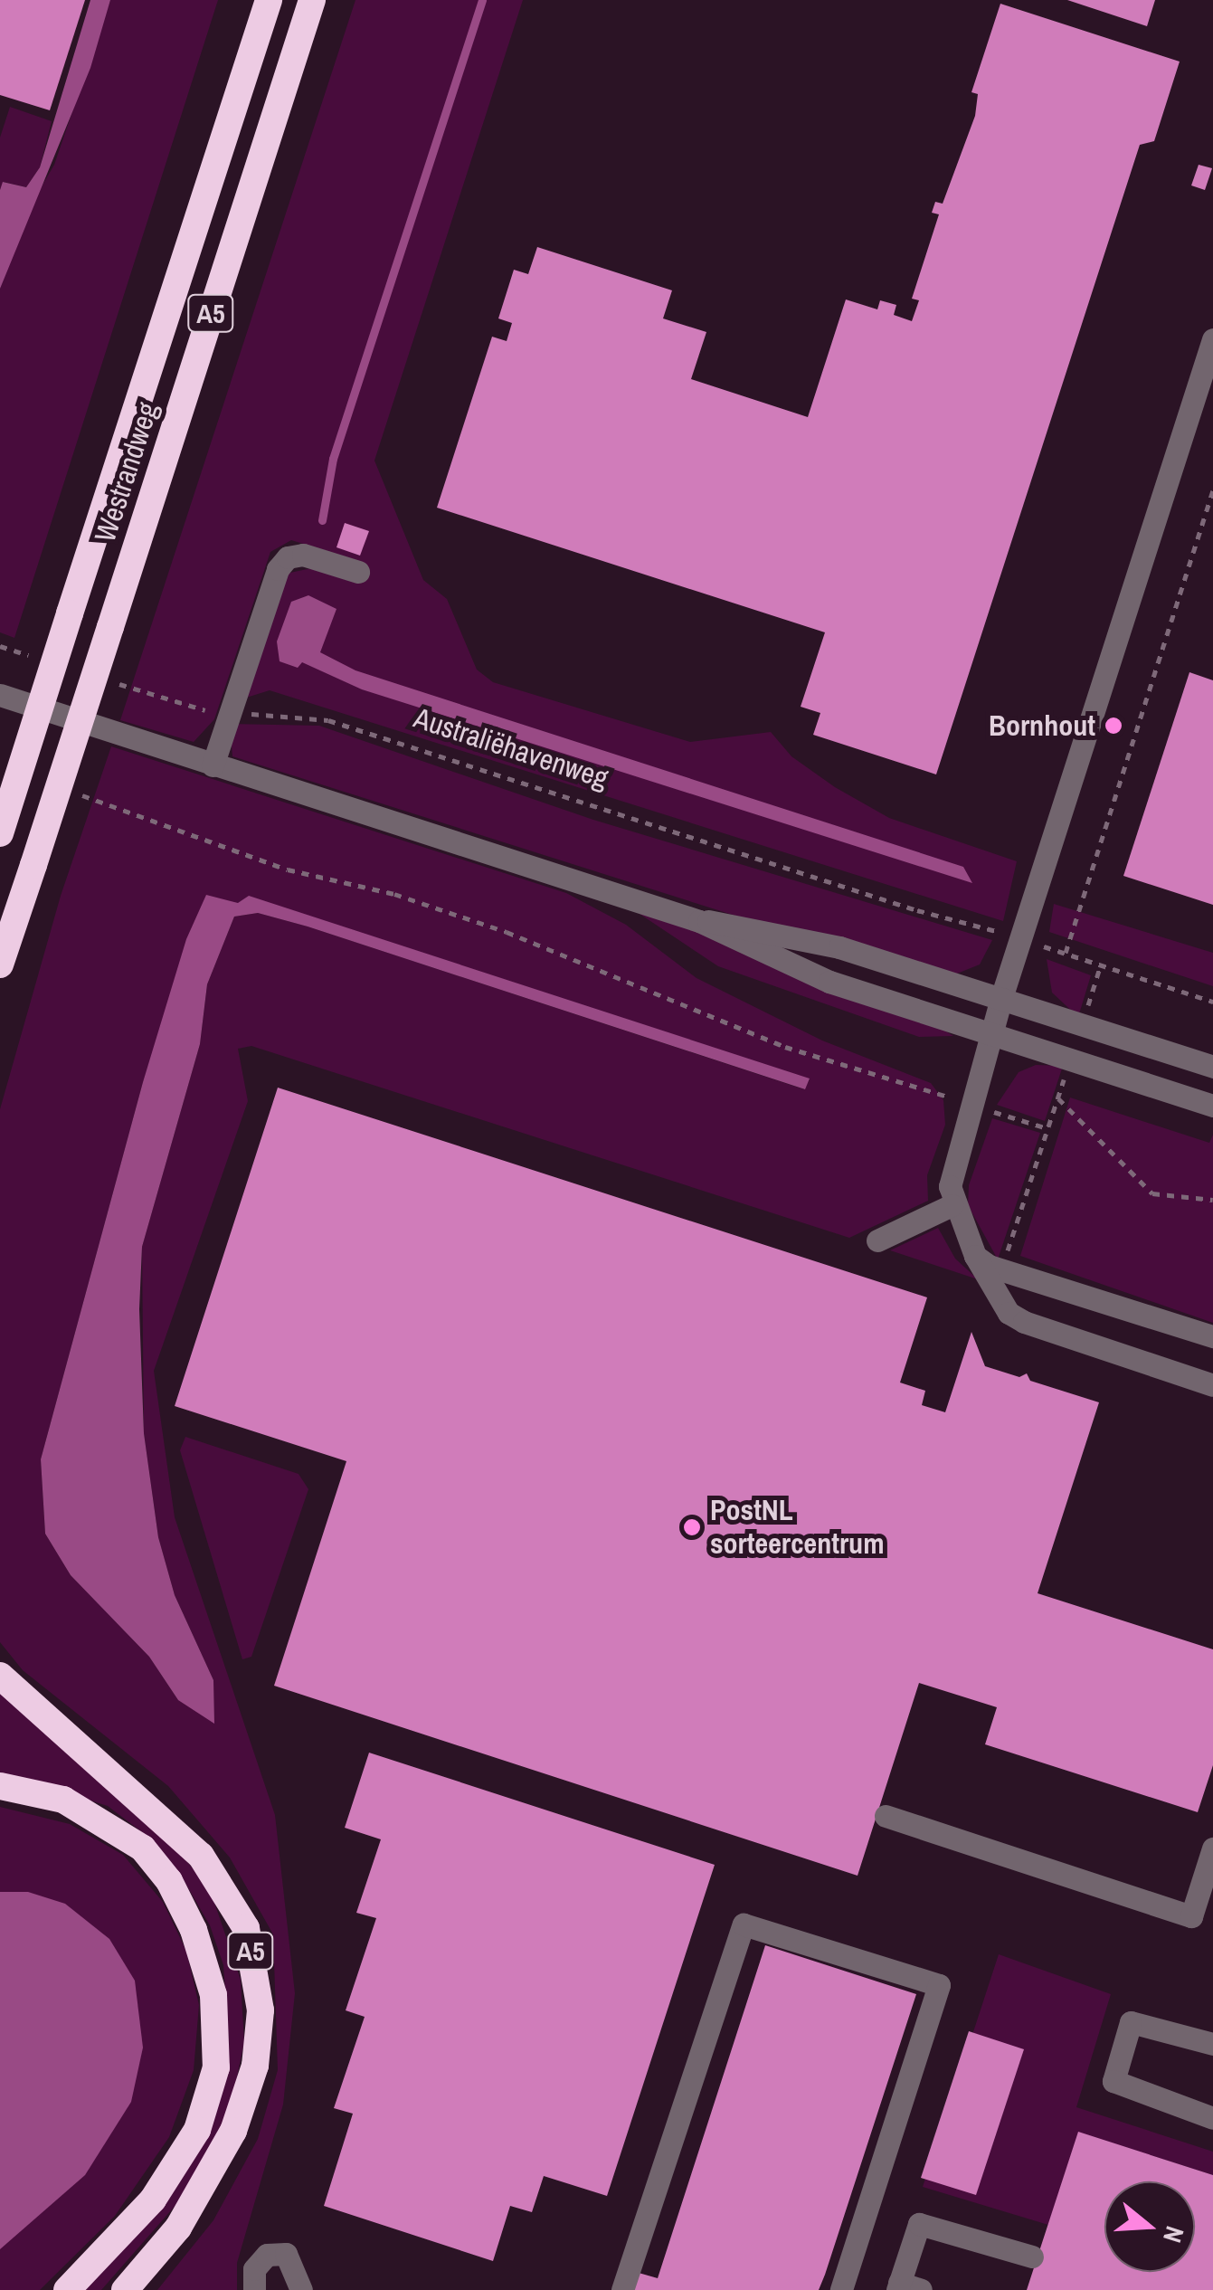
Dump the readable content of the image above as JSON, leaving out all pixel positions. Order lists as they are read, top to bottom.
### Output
{
  "streets": {
    "highway": ["A5", "Westrandweg"],
    "path": ["Australiëhavenweg"]
  },
  "crossings": [
    ["A5", "Westrandweg"]
  ],
  "places": ["Bornhout", "PostNL sorteercentrum"],
  "north": "right"
}
